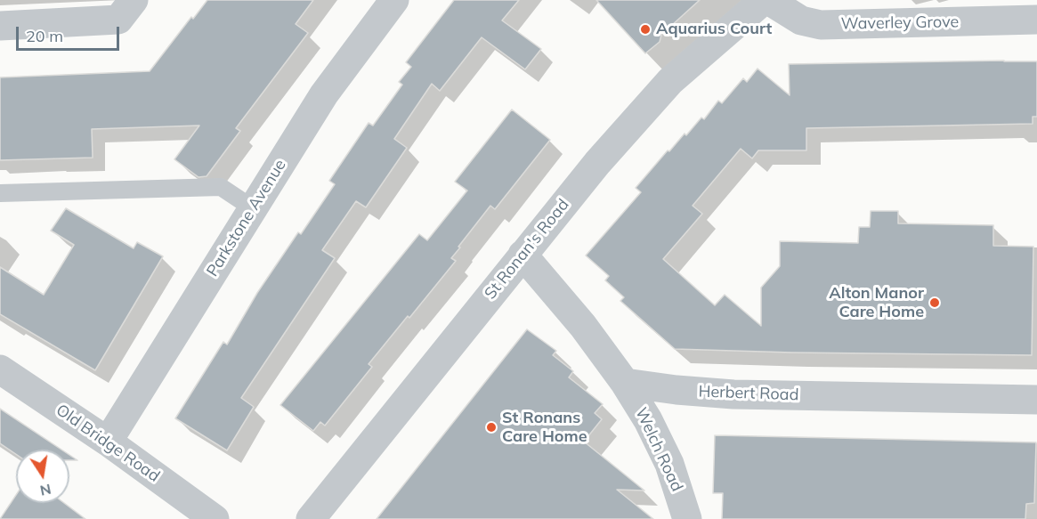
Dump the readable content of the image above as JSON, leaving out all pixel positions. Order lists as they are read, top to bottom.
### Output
{
  "streets": {
    "street": [
      "Waverley Grove",
      "Parkstone Avenue",
      "St Ronan's Road",
      "Herbert Road",
      "Old Bridge Road",
      "Welch Road"
    ]
  },
  "crossings": [
    ["Parkstone Avenue", "Old Bridge Road"],
    ["Herbert Road", "Welch Road"]
  ],
  "places": ["Aquarius Court", "Alton Manor Care Home", "St Ronans Care Home"],
  "scale_bar": "20 m",
  "north": "bottom"
}
